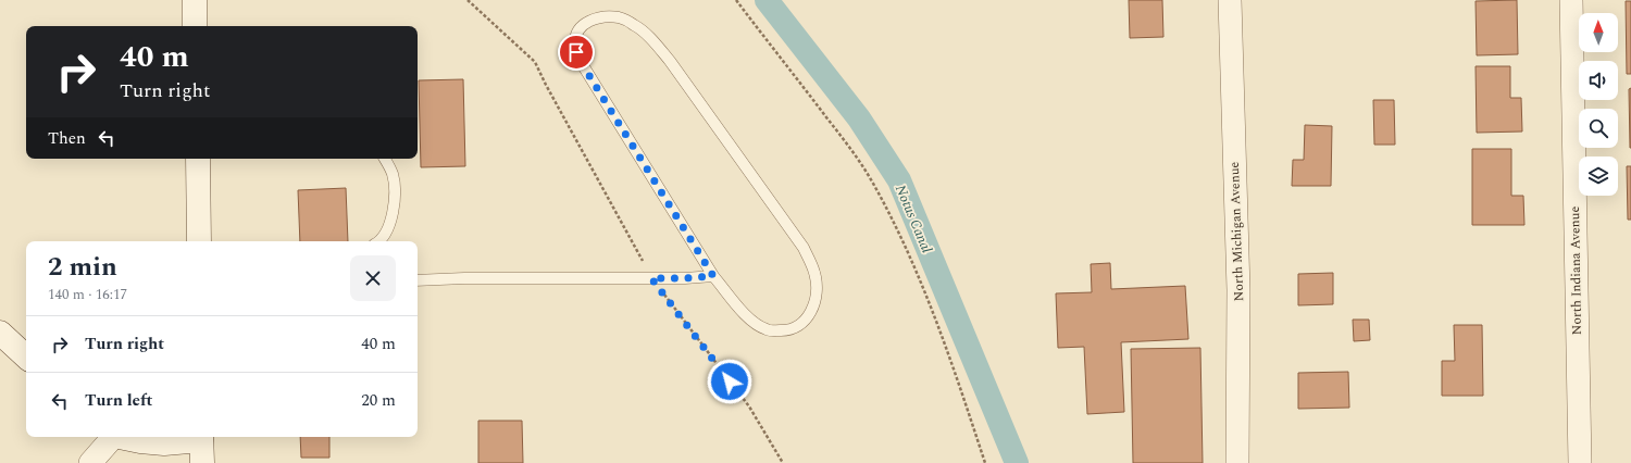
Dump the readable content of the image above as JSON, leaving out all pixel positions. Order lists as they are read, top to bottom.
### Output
{
  "streets": {
    "street": ["North Michigan Avenue", "North Indiana Avenue"]
  },
  "water": ["Notus Canal"],
  "north": "top",
  "page": {
    "turn": ["40 m", "Turn right"],
    "then": "Then",
    "heading": ["2 min", "140 m · 16:17"],
    "list": [
      {
        "name": "Turn right",
        "value": "40 m"
      },
      {
        "name": "Turn left",
        "value": "20 m"
      }
    ]
  }
}
